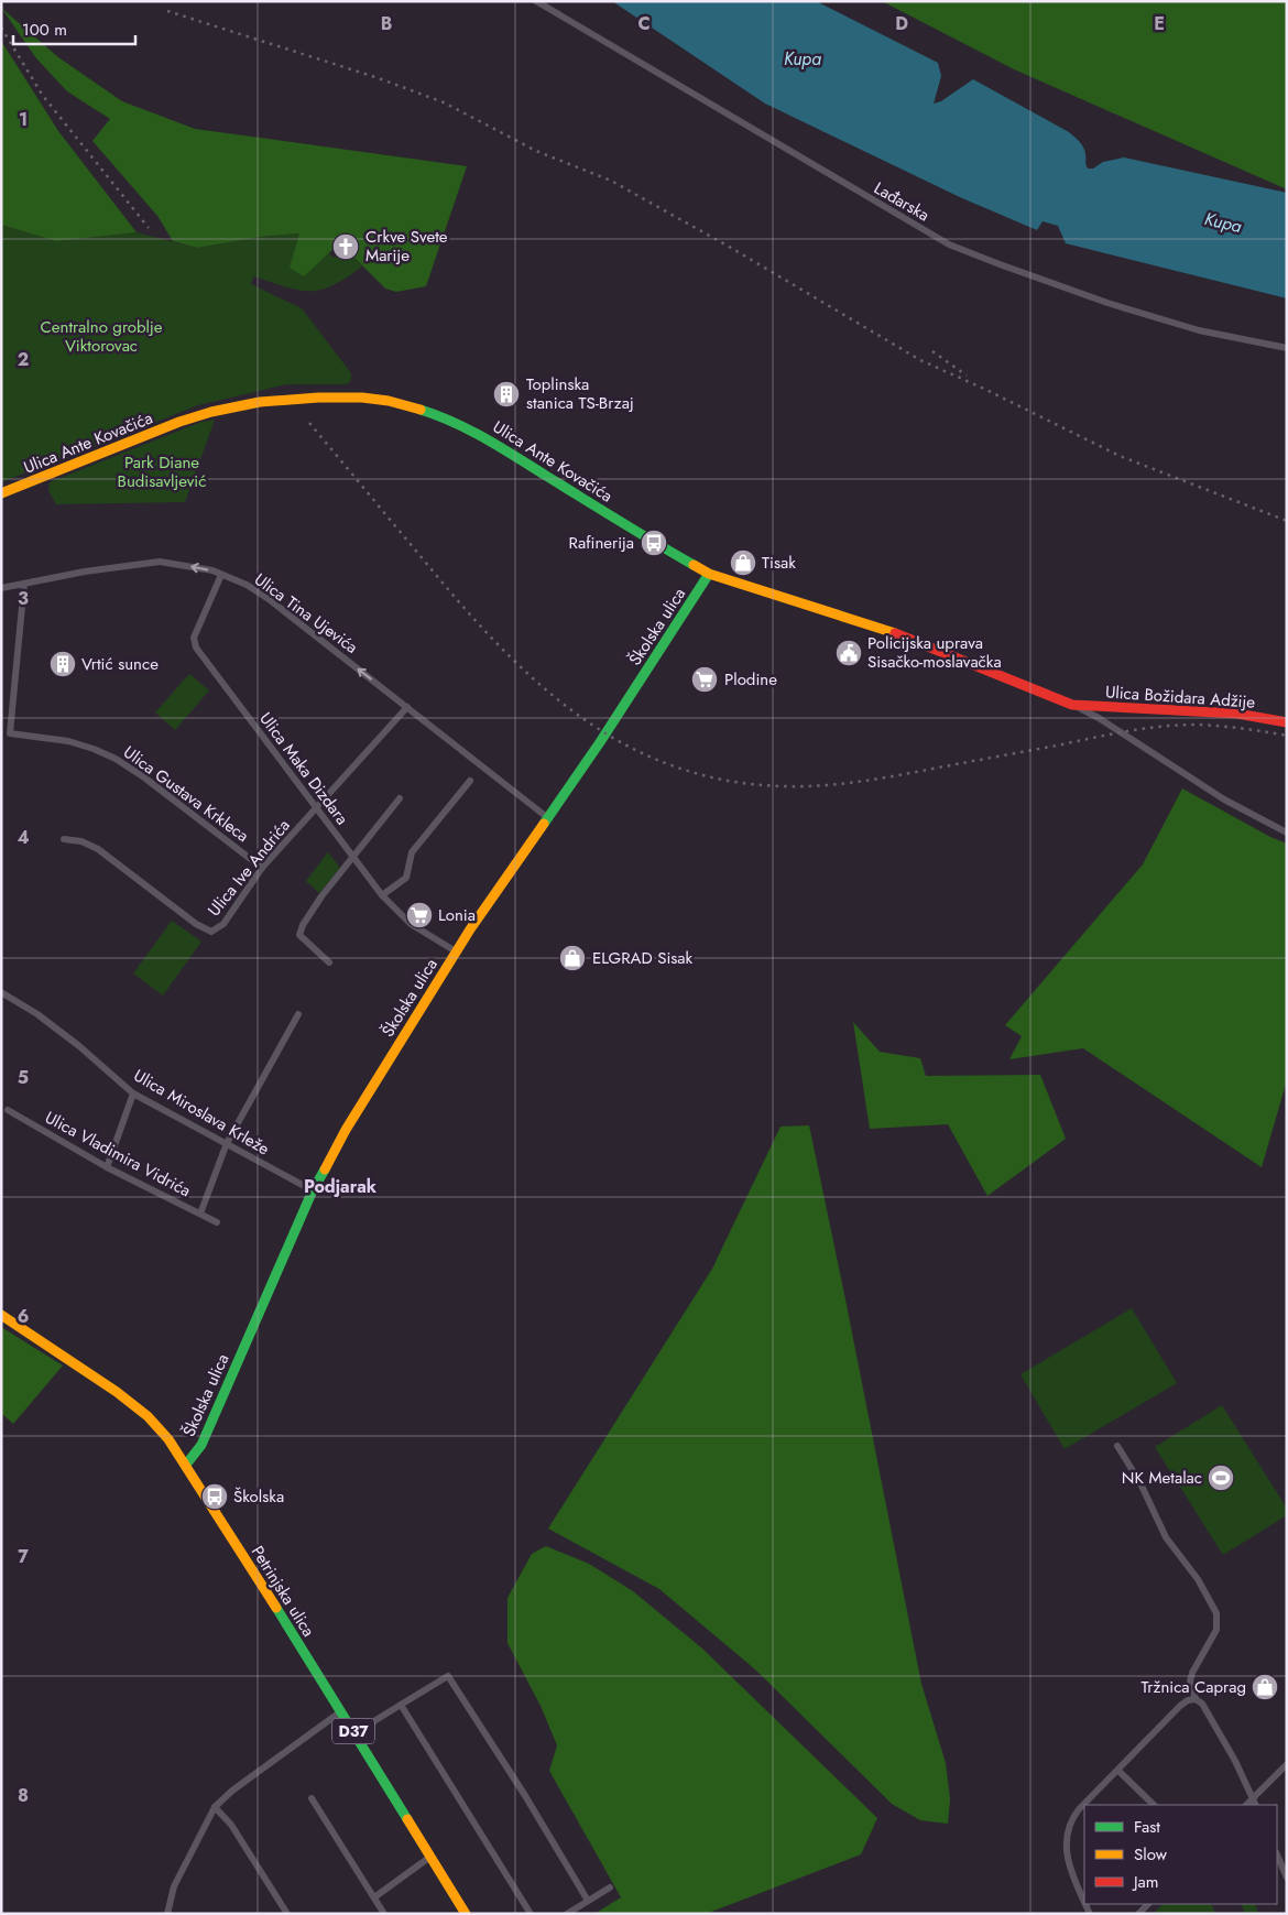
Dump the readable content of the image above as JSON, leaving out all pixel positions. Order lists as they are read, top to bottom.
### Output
{
  "streets": {
    "main road": [
      "Ulica Ante Kovačića",
      "Školska ulica",
      "Ulica Božidara Adžije",
      "Petrinjska ulica",
      "D37"
    ],
    "street": [
      "Lađarska",
      "Ulica Tina Ujevića",
      "Ulica Maka Dizdara",
      "Ulica Gustava Krkleca",
      "Ulica Ive Andrića",
      "Ulica Miroslava Krleže",
      "Ulica Vladimira Vidrića"
    ]
  },
  "crossings": [
    ["Ulica Ante Kovačića", "Školska ulica"],
    ["Ulica Ante Kovačića", "Ulica Božidara Adžije"],
    ["Ulica Tina Ujevića", "Školska ulica"],
    ["Ulica Tina Ujevića", "Ulica Maka Dizdara"],
    ["Ulica Tina Ujevića", "Ulica Gustava Krkleca"],
    ["Ulica Tina Ujevića", "Ulica Ive Andrića"],
    ["Školska ulica", "Ulica Maka Dizdara"],
    ["Školska ulica", "Ulica Miroslava Krleže"],
    ["Školska ulica", "Petrinjska ulica"],
    ["Školska ulica", "D37"],
    ["Ulica Maka Dizdara", "Ulica Ive Andrića"],
    ["Ulica Gustava Krkleca", "Ulica Ive Andrića"],
    ["Petrinjska ulica", "D37"]
  ],
  "one_way": ["Ulica Tina Ujevića"],
  "districts": ["Podjarak"],
  "water": ["Kupa"],
  "parks": ["Centralno groblje Viktorovac", "Park Diane Budisavljević"],
  "places": {
    "church": ["Crkve Svete Marije"],
    "building": ["Toplinska stanica TS-Brzaj", "Vrtić sunce"],
    "bus stop": ["Rafinerija", "Školska"],
    "shop": ["Tisak", "ELGRAD Sisak", "Tržnica Caprag"],
    "public building": ["Policijska uprava Sisačko-moslavačka"],
    "supermarket": ["Plodine", "Lonia"],
    "sports": ["NK Metalac"]
  },
  "legend": ["Fast", "Slow", "Jam"],
  "scale_bar": "100 m",
  "grid": {
    "columns": [
      "B",
      "C",
      "D",
      "E"
    ],
    "rows": [
      "1",
      "2",
      "3",
      "4",
      "5",
      "6",
      "7",
      "8"
    ]
  }
}
